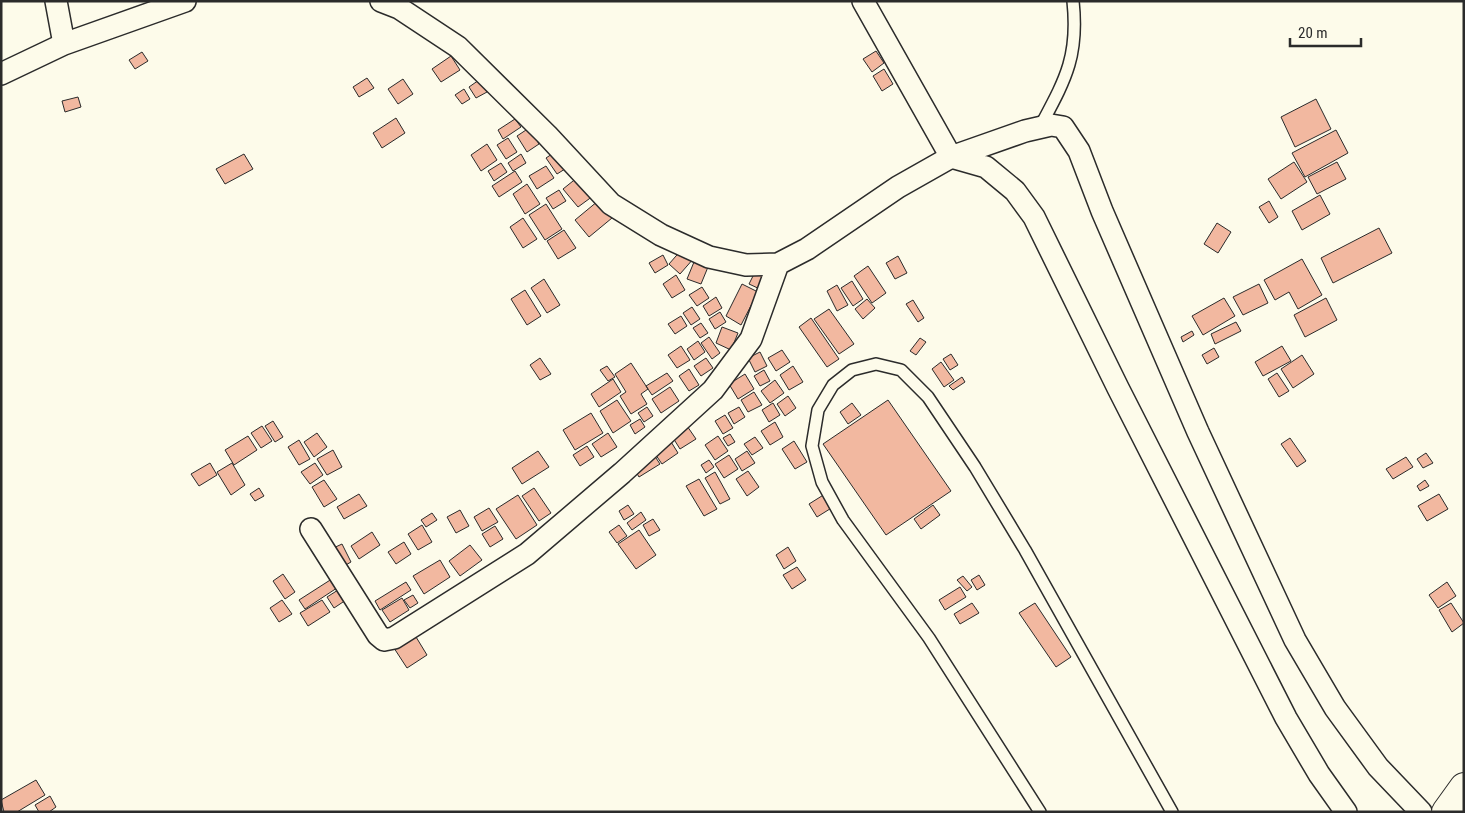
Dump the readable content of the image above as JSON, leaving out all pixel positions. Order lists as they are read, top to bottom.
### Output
{
  "scale_bar": "20 m"
}
